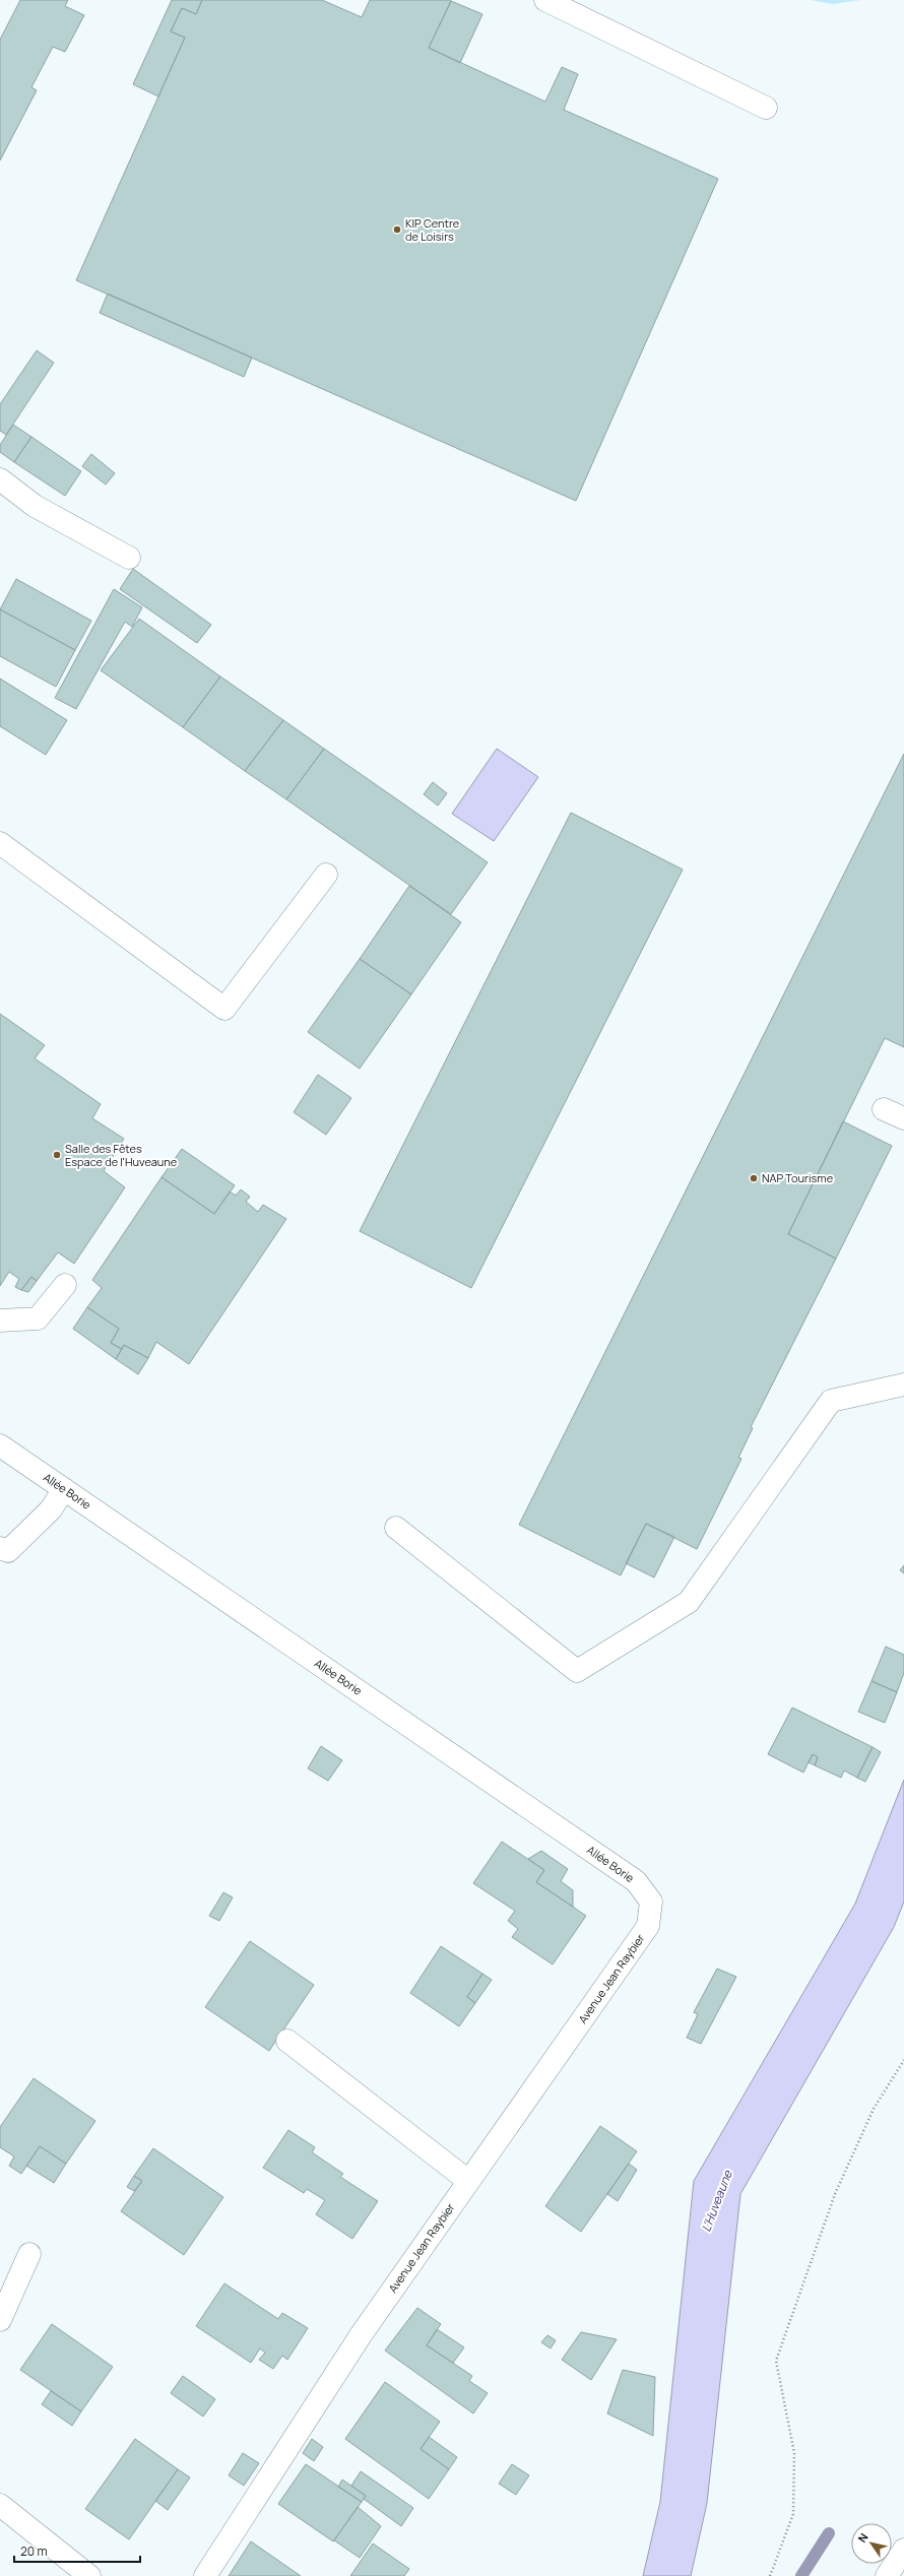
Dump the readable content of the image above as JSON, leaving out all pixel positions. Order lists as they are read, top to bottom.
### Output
{
  "streets": {
    "street": ["Allée Borie", "Avenue Jean Raybier"]
  },
  "crossings": [
    ["Allée Borie", "Avenue Jean Raybier"]
  ],
  "water": ["L'Huveaune"],
  "places": ["KIP Centre de Loisirs", "Salle des Fêtes Espace de l'Huveaune", "NAP Tourisme"],
  "scale_bar": "20 m",
  "north": "top left"
}
